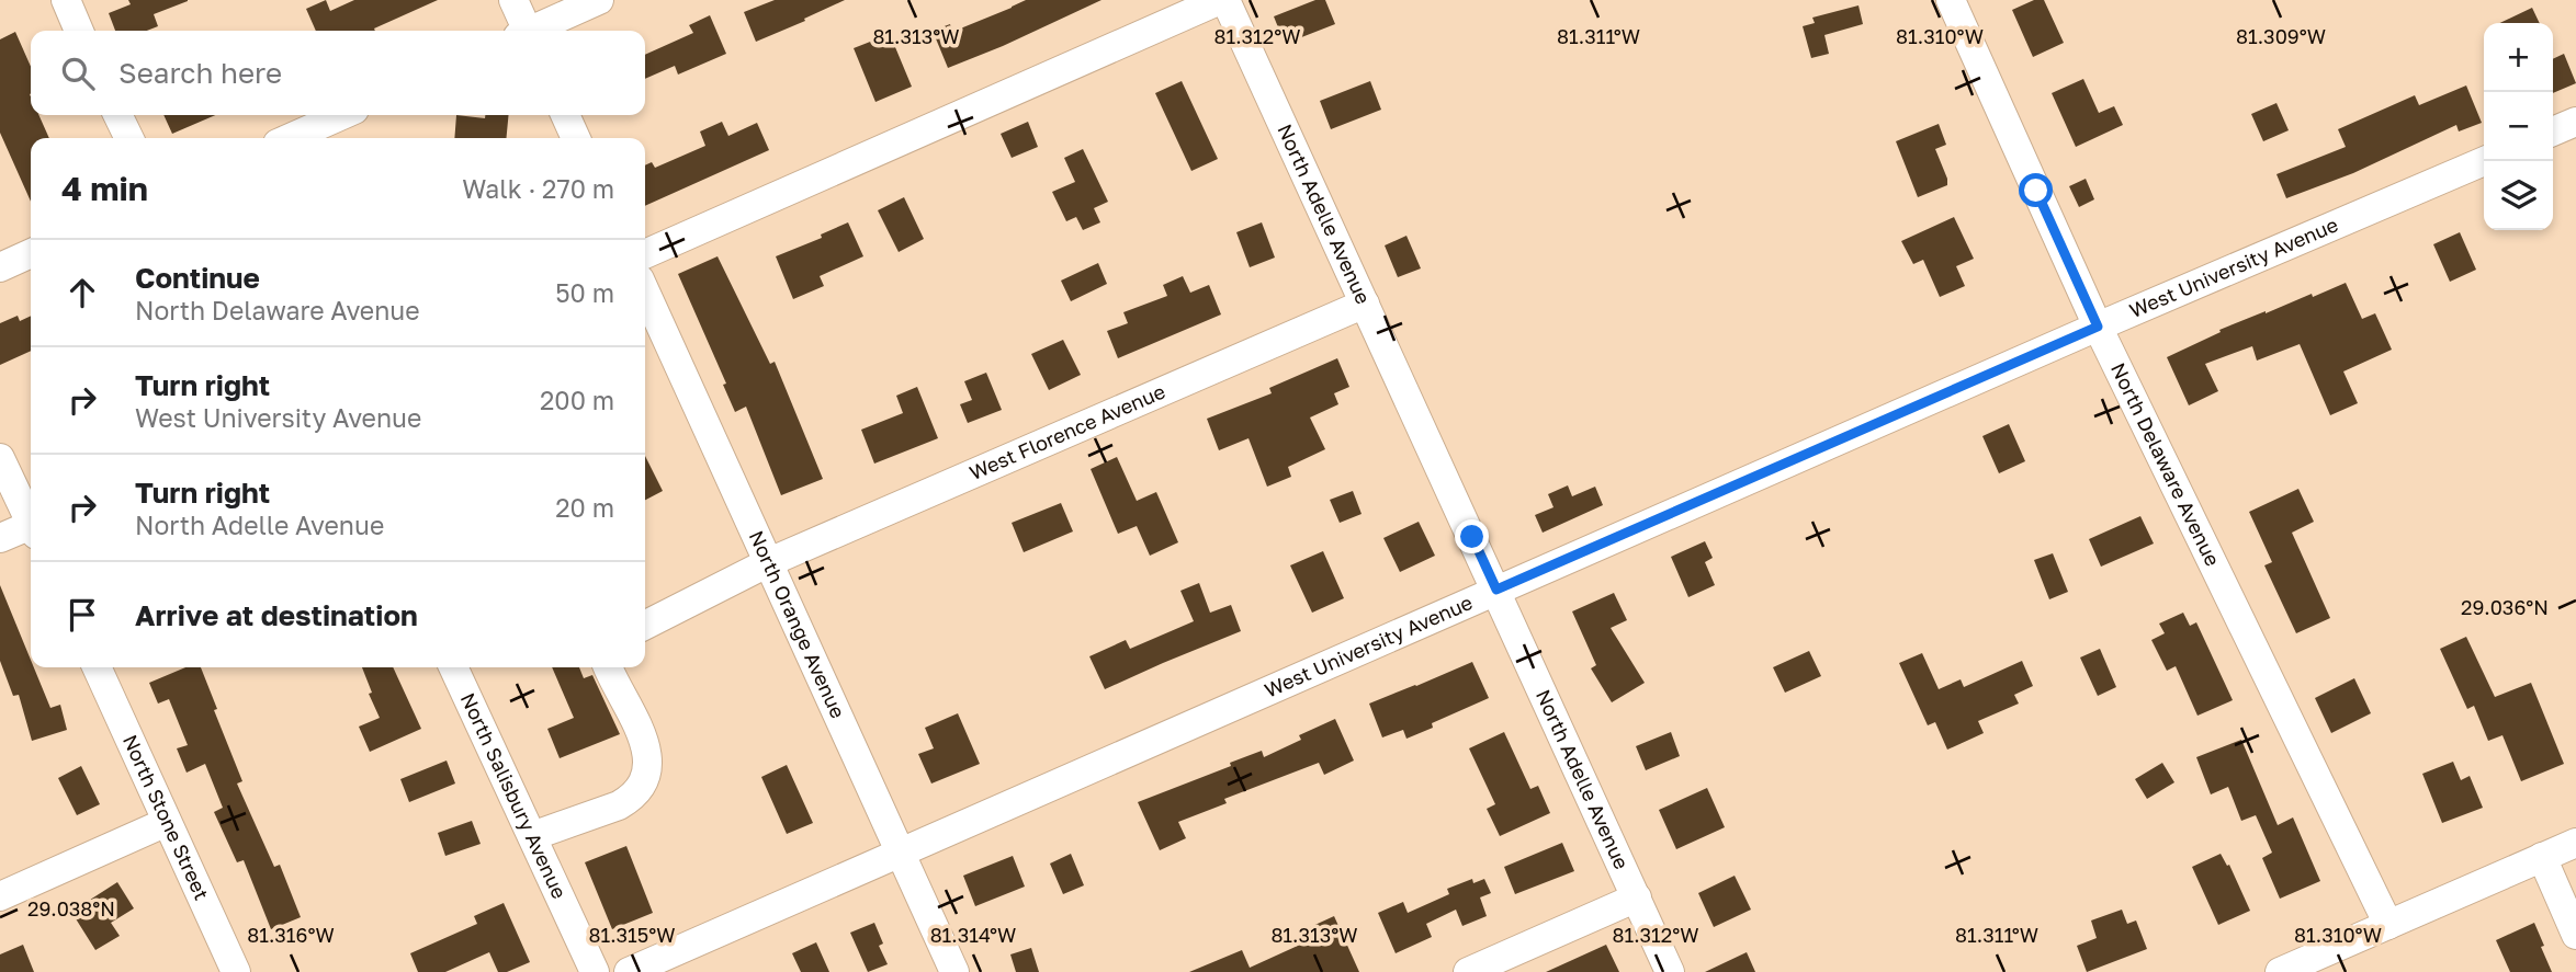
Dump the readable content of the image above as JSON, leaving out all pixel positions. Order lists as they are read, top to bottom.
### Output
{
  "streets": {
    "street": [
      "North Adelle Avenue",
      "West University Avenue",
      "West Florence Avenue",
      "North Delaware Avenue",
      "North Orange Avenue",
      "North Salisbury Avenue",
      "North Stone Street"
    ]
  },
  "crossings": [
    ["North Adelle Avenue", "West University Avenue"],
    ["North Adelle Avenue", "West Florence Avenue"],
    ["West University Avenue", "North Delaware Avenue"],
    ["West University Avenue", "North Orange Avenue"],
    ["West Florence Avenue", "North Orange Avenue"]
  ],
  "page": {
    "map_buttons": ["+", "−"],
    "search": "Search here",
    "heading": ["4 min", "Walk · 270 m"],
    "list": [
      ["Continue", "North Delaware Avenue", "50 m"],
      ["Turn right", "West University Avenue", "200 m"],
      ["Turn right", "North Adelle Avenue", "20 m"],
      "Arrive at destination"
    ]
  },
  "coordinates": [
    "81.313°W",
    "81.312°W",
    "81.311°W",
    "81.310°W",
    "81.309°W",
    "29.036°N",
    "29.038°N",
    "81.316°W",
    "81.315°W",
    "81.314°W"
  ]
}
